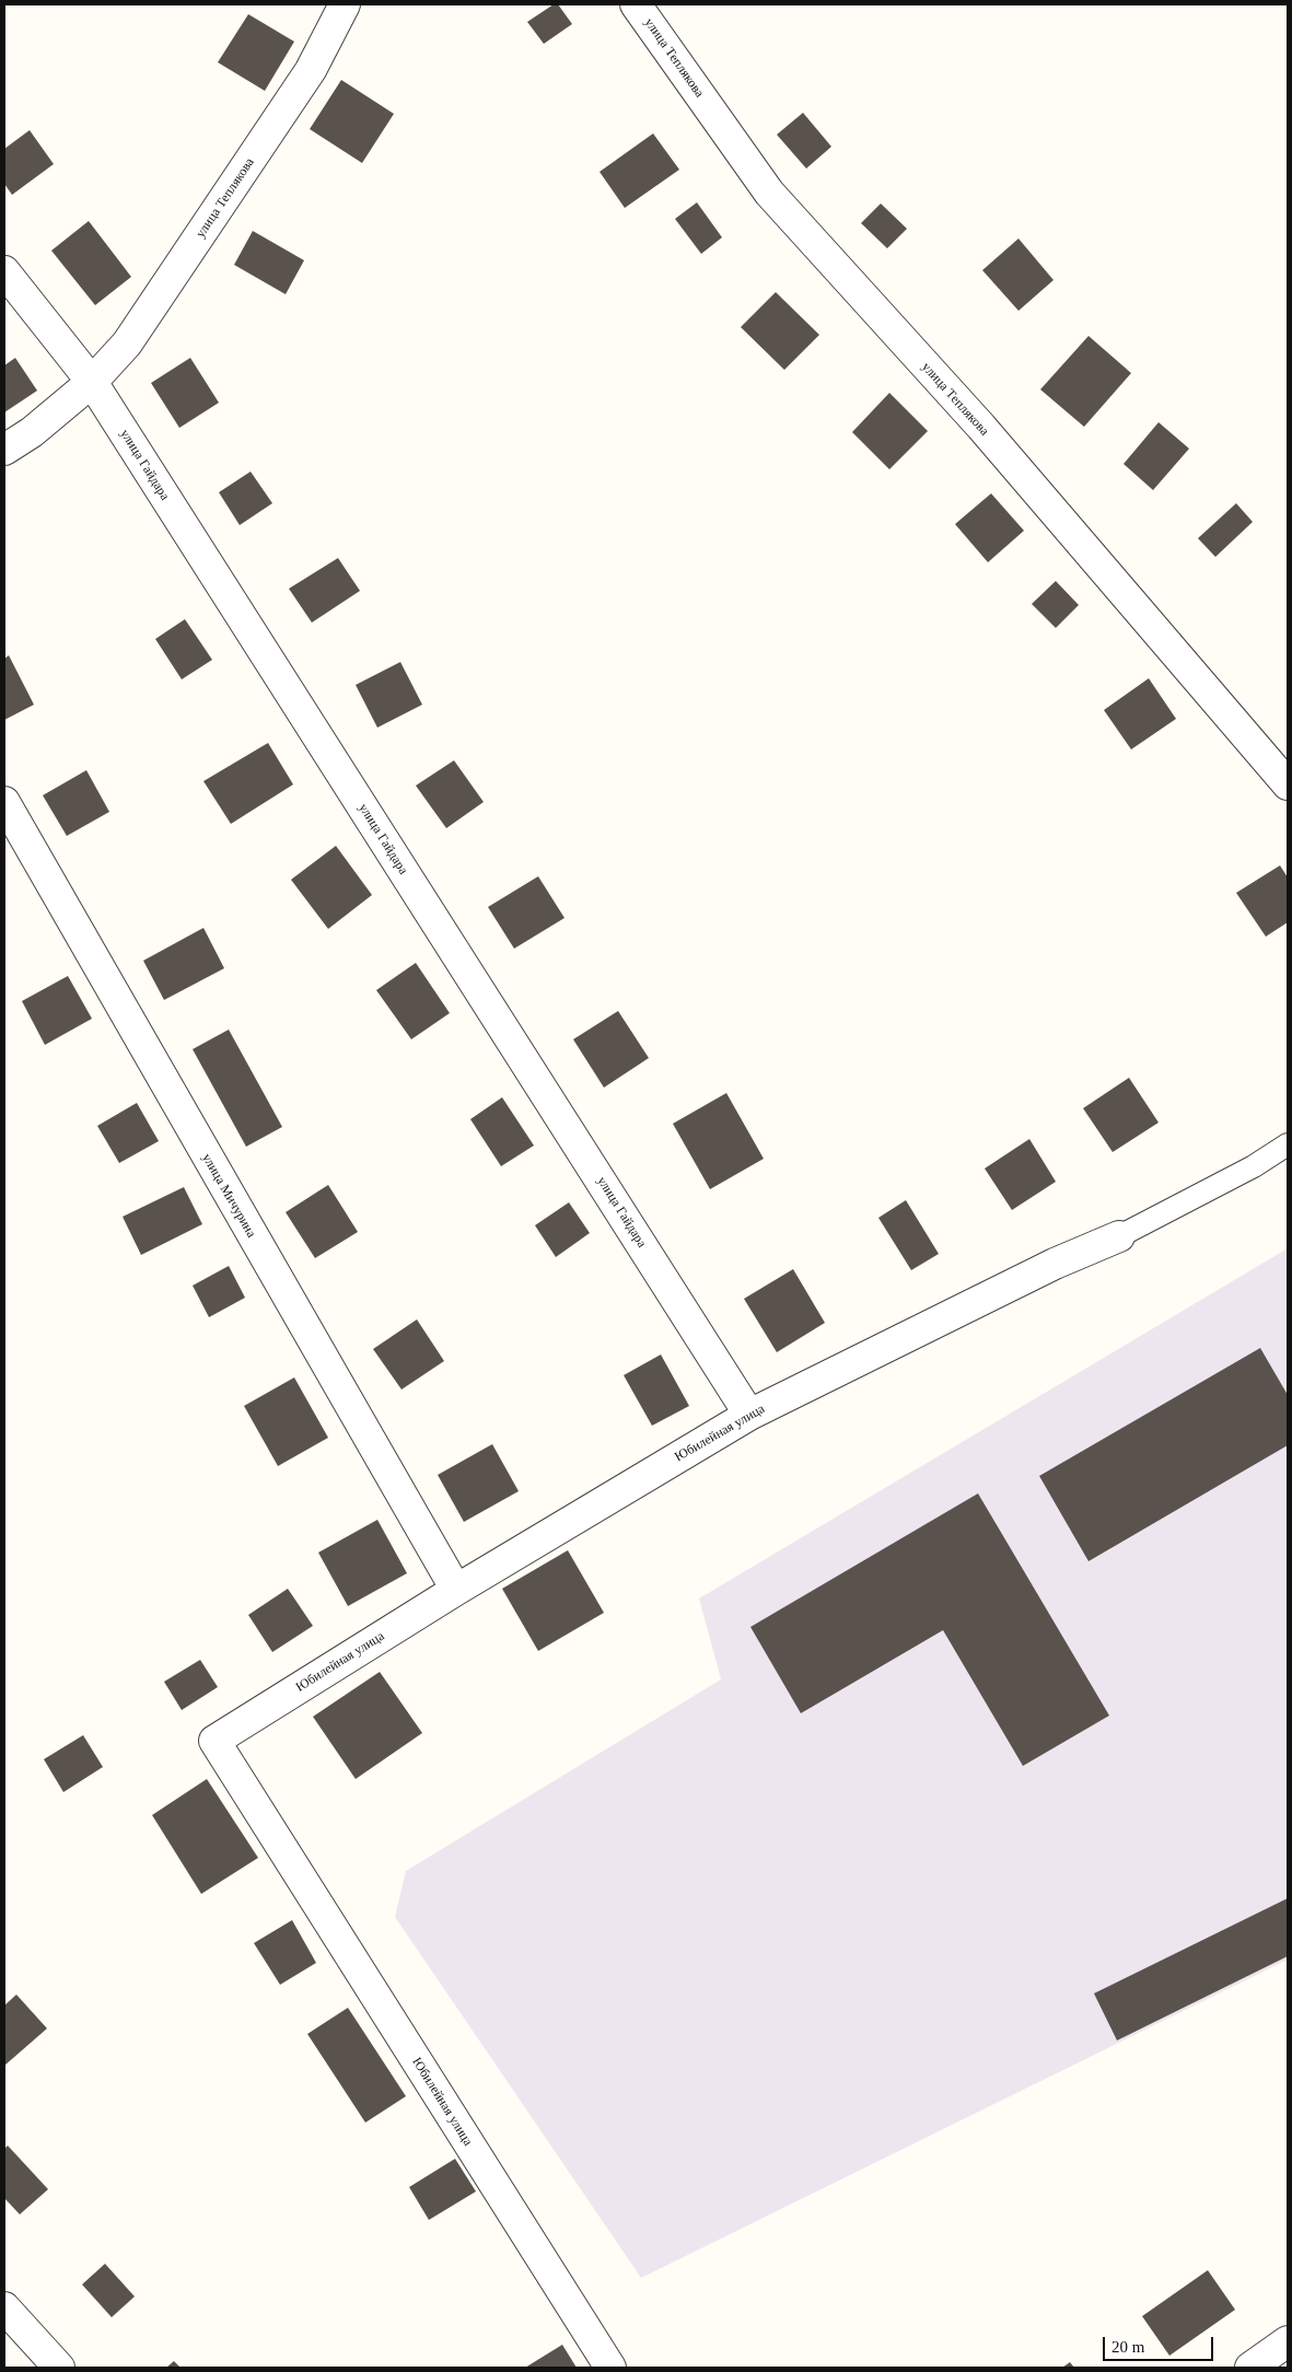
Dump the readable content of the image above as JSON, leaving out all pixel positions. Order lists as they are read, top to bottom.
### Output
{
  "streets": {
    "street": [
      "улица Теплякова",
      "улица Гайдара",
      "улица Мичурина",
      "Юбилейная улица"
    ]
  },
  "crossings": [
    ["улица Теплякова", "улица Гайдара"],
    ["улица Гайдара", "Юбилейная улица"],
    ["улица Мичурина", "Юбилейная улица"]
  ],
  "scale_bar": "20 m"
}
